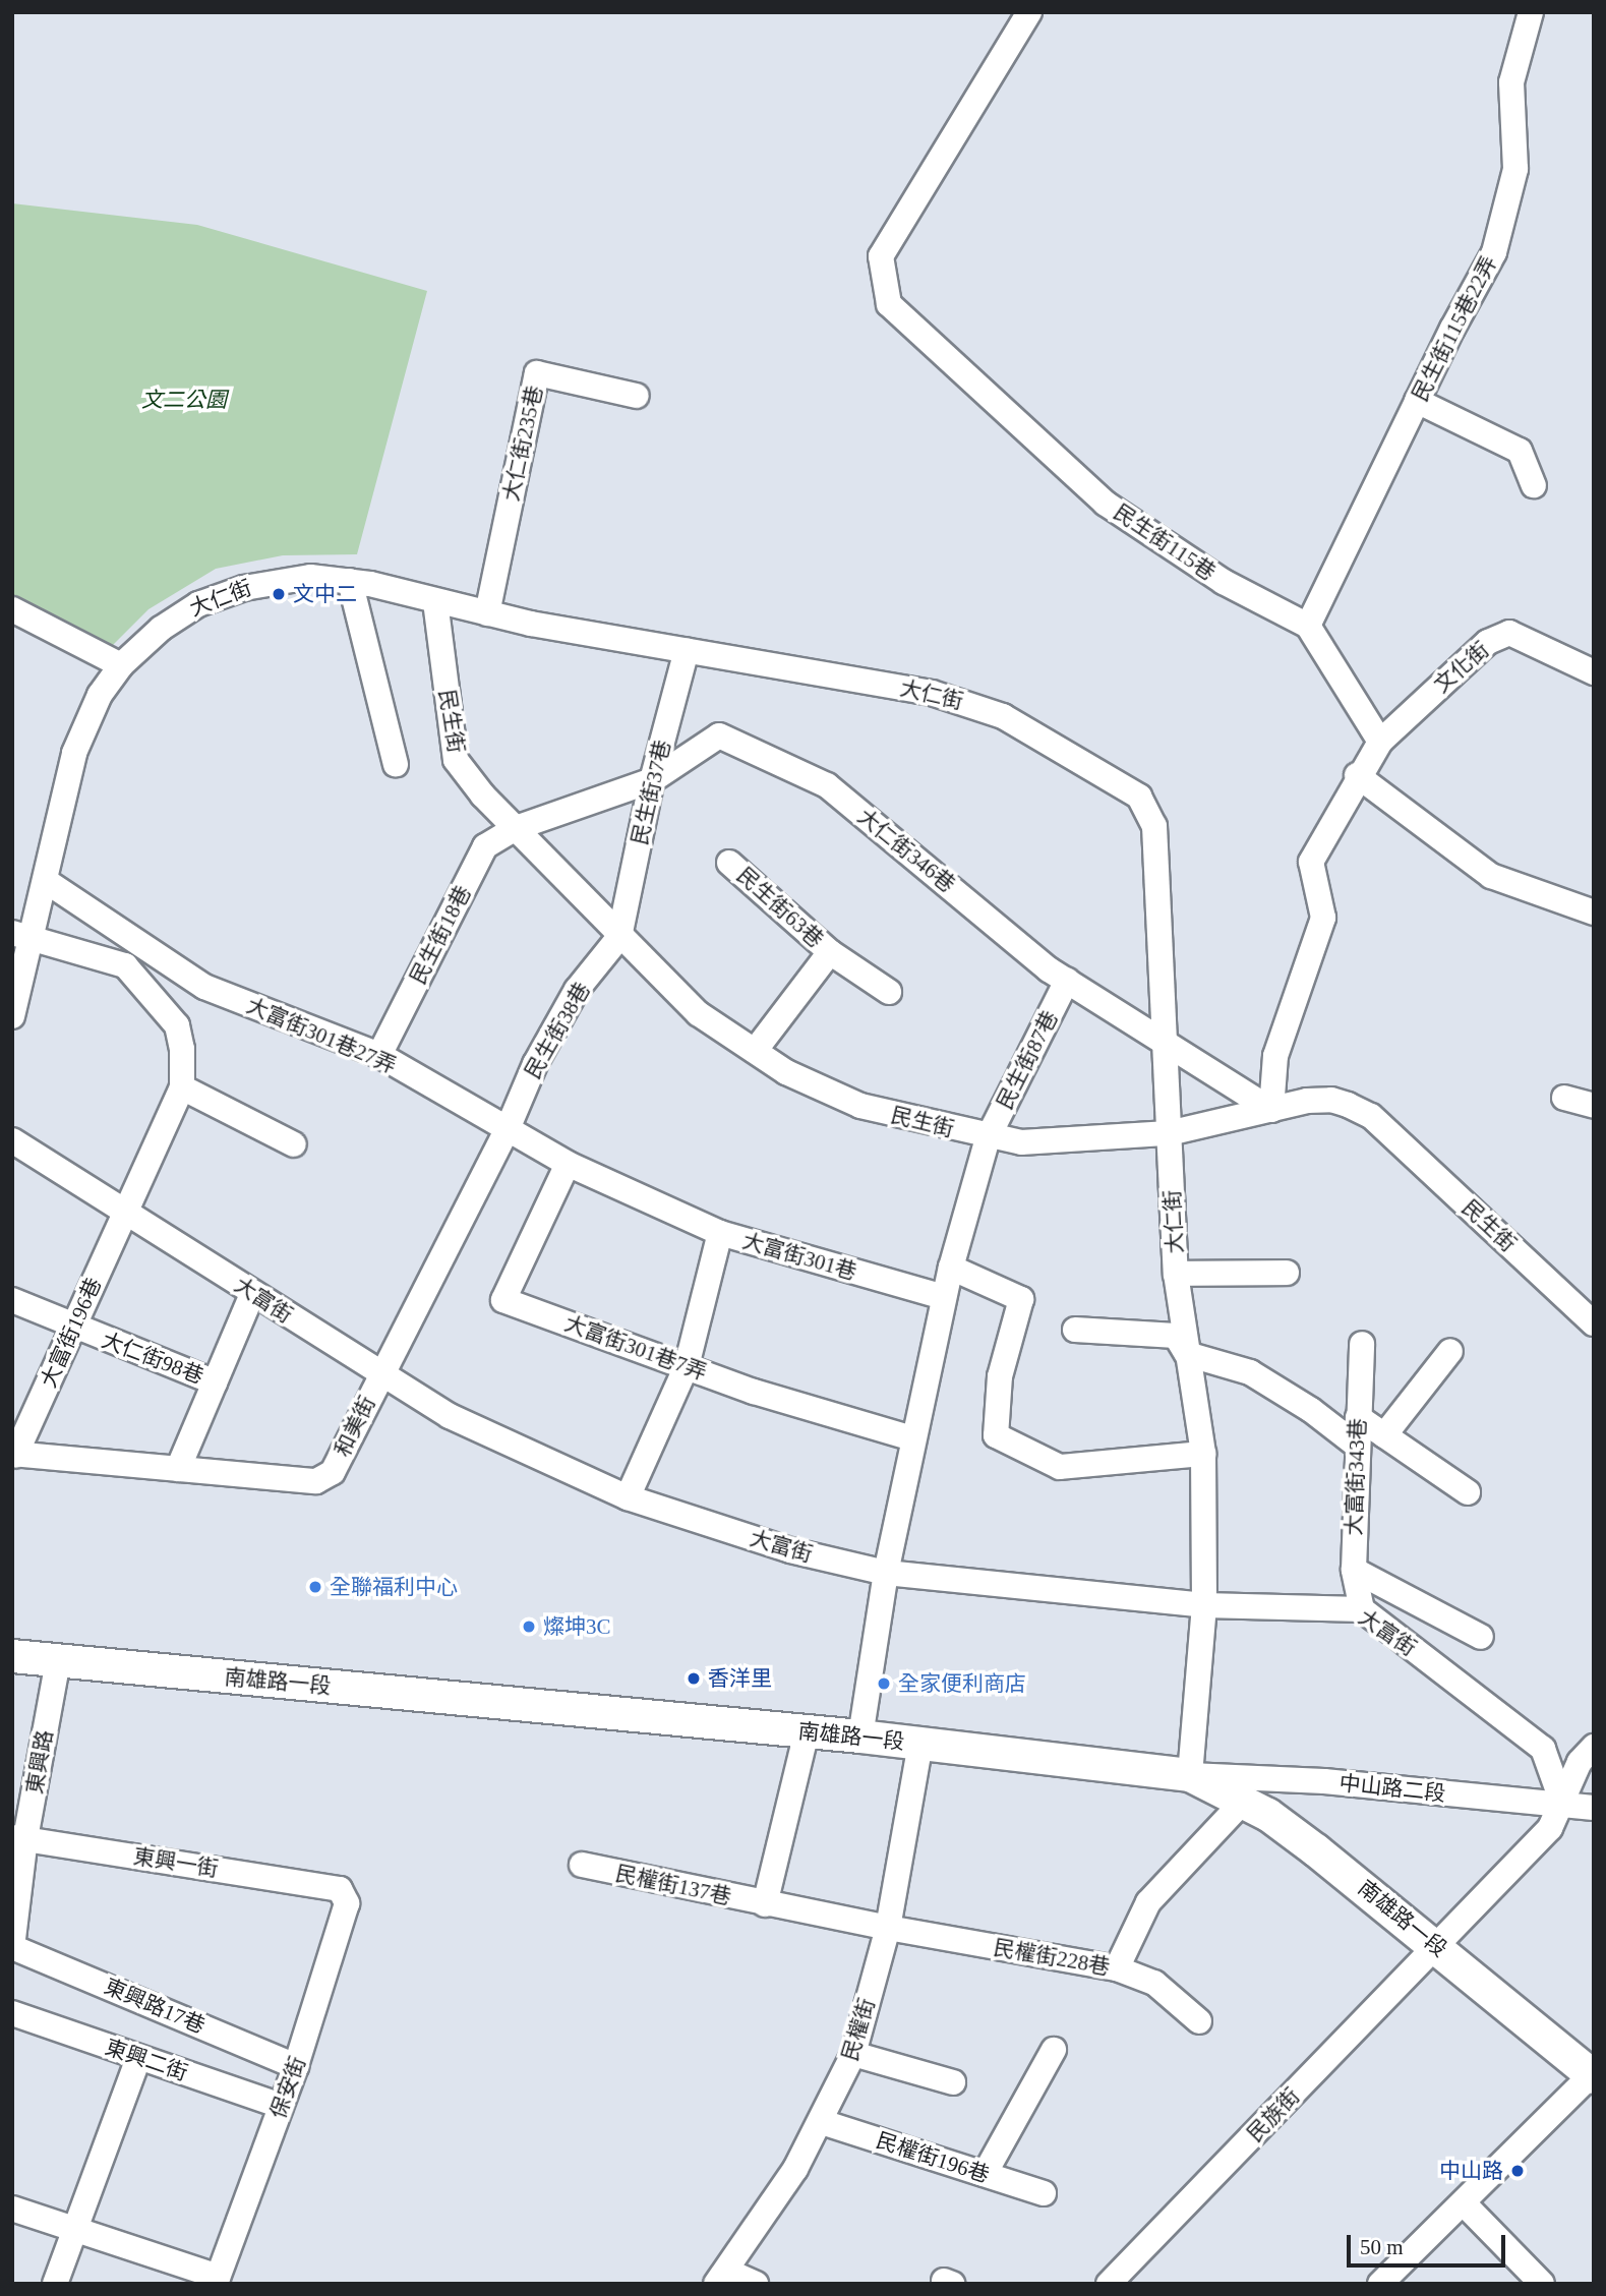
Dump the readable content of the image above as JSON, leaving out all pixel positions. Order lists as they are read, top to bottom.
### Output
{
  "streets": {
    "main road": ["南雄路一段"],
    "street": [
      "民生街115巷22弄",
      "大仁街235巷",
      "民生街115巷",
      "大仁街",
      "文化街",
      "民生街",
      "民生街37巷",
      "大仁街346巷",
      "民生街63巷",
      "民生街18巷",
      "民生街38巷",
      "大富街301巷27弄",
      "民生街87巷",
      "大富街301巷",
      "大富街",
      "大富街196巷",
      "大富街301巷7弄",
      "大仁街98巷",
      "和美街",
      "大富街343巷",
      "東興路",
      "中山路二段",
      "東興一街",
      "民權街137巷",
      "民權街228巷",
      "東興路17巷",
      "民權街",
      "東興二街",
      "保安街",
      "民族街",
      "民權街196巷"
    ]
  },
  "crossings": [
    ["民生街115巷22弄", "民生街115巷"],
    ["大仁街235巷", "大仁街"],
    ["大仁街", "民生街"],
    ["大仁街", "民生街37巷"],
    ["大仁街", "大仁街346巷"],
    ["大仁街", "大富街301巷27弄"],
    ["大仁街", "大富街"],
    ["大仁街", "南雄路一段"],
    ["大仁街", "中山路二段"],
    ["民生街", "民生街37巷"],
    ["民生街", "大仁街346巷"],
    ["民生街", "民生街63巷"],
    ["民生街", "民生街18巷"],
    ["民生街", "民生街38巷"],
    ["民生街", "民生街87巷"],
    ["民生街37巷", "大仁街346巷"],
    ["民生街37巷", "民生街38巷"],
    ["大仁街346巷", "民生街18巷"],
    ["大仁街346巷", "民生街87巷"],
    ["民生街18巷", "大富街301巷27弄"],
    ["民生街38巷", "大富街301巷27弄"],
    ["民生街38巷", "和美街"],
    ["大富街301巷27弄", "大富街301巷"],
    ["大富街301巷27弄", "大富街301巷7弄"],
    ["大富街301巷27弄", "和美街"],
    ["大富街301巷", "大富街"],
    ["大富街301巷", "大富街301巷7弄"],
    ["大富街", "大富街196巷"],
    ["大富街", "和美街"],
    ["大富街", "大富街343巷"],
    ["大富街", "中山路二段"],
    ["大富街", "民族街"],
    ["大富街196巷", "大仁街98巷"],
    ["大富街196巷", "和美街"],
    ["南雄路一段", "東興路"],
    ["南雄路一段", "中山路二段"],
    ["南雄路一段", "民權街"],
    ["南雄路一段", "民族街"],
    ["東興路", "東興一街"],
    ["東興路", "東興路17巷"],
    ["中山路二段", "民族街"],
    ["東興一街", "保安街"],
    ["民權街137巷", "民權街228巷"],
    ["民權街137巷", "民權街"],
    ["民權街228巷", "民權街"],
    ["東興路17巷", "保安街"],
    ["民權街", "民權街196巷"],
    ["東興二街", "保安街"]
  ],
  "parks": ["文二公園"],
  "places": [
    "文中二",
    "全聯福利中心",
    "燦坤3C",
    "香洋里",
    "全家便利商店",
    "中山路"
  ],
  "scale_bar": "50 m"
}
